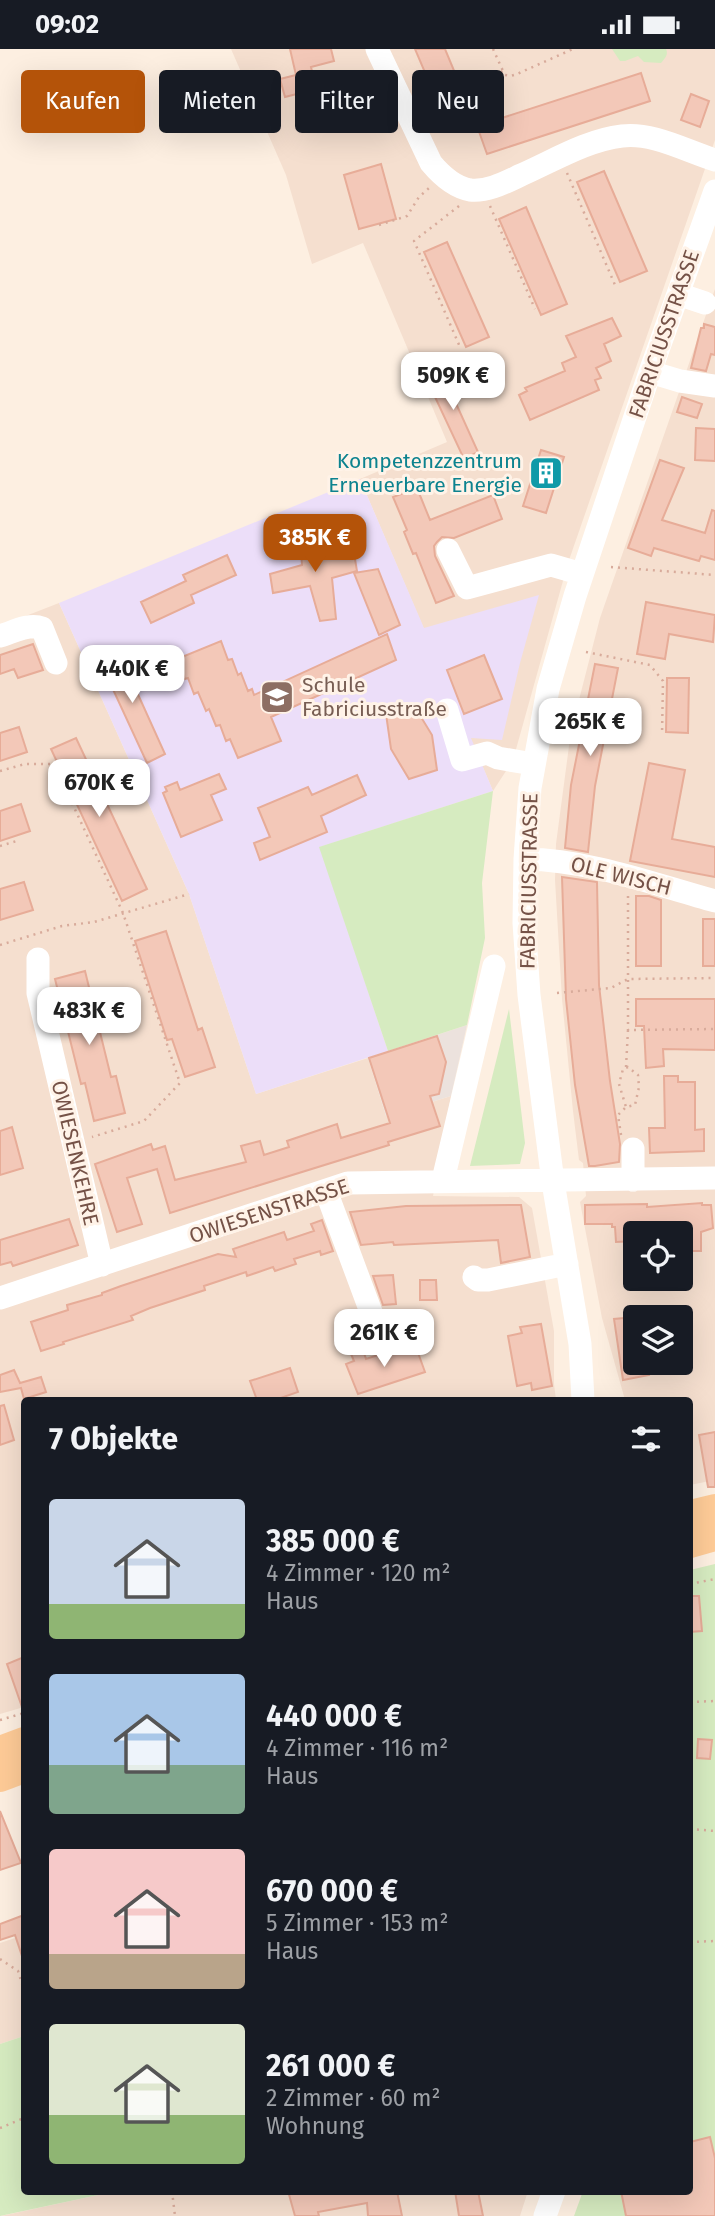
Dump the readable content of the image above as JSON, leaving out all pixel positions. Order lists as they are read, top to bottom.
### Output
{
  "streets": {
    "street": [
      "FABRICIUSSTRASSE",
      "OLE WISCH",
      "OWIESENKEHRE",
      "OWIESENSTRASSE"
    ]
  },
  "crossings": [
    ["FABRICIUSSTRASSE", "OLE WISCH"],
    ["FABRICIUSSTRASSE", "OWIESENSTRASSE"],
    ["OWIESENKEHRE", "OWIESENSTRASSE"]
  ],
  "places": {
    "building": ["Kompetenzzentrum Erneuerbare Energie"],
    "school or university": ["Schule Fabriciusstraße"]
  },
  "page": {
    "status": "09:02",
    "chip": [
      "Kaufen",
      "Mieten",
      "Filter",
      "Neu"
    ],
    "price": [
      "509K €",
      "385K €",
      "440K €",
      "265K €",
      "670K €",
      "483K €",
      "261K €"
    ],
    "heading": "7 Objekte",
    "list": [
      {
        "name": "385 000 €",
        "note": "4 Zimmer · 120 m² · Haus"
      },
      {
        "name": "440 000 €",
        "note": "4 Zimmer · 116 m² · Haus"
      },
      {
        "name": "670 000 €",
        "note": "5 Zimmer · 153 m² · Haus"
      },
      {
        "name": "261 000 €",
        "note": "2 Zimmer · 60 m² · Wohnung"
      }
    ]
  }
}
